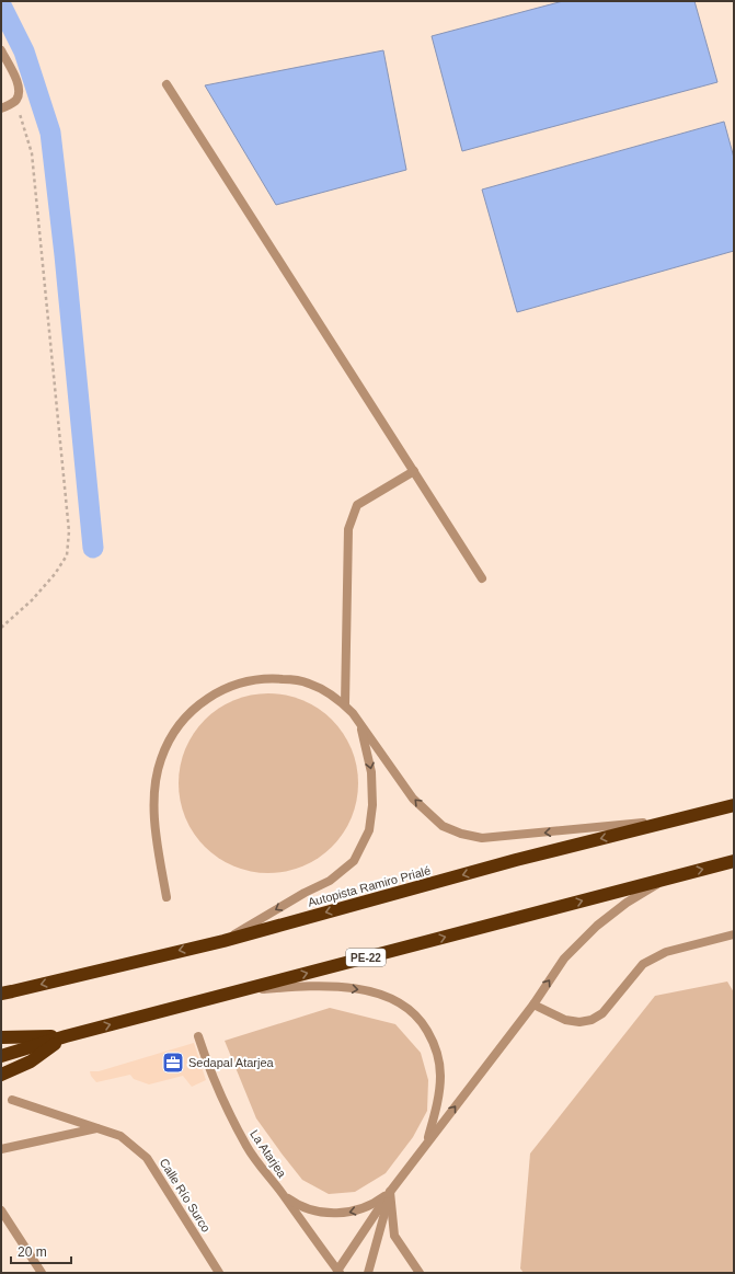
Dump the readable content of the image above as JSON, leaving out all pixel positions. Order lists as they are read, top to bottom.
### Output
{
  "streets": {
    "highway": ["Autopista Ramiro Prialé", "PE-22"],
    "street": ["La Atarjea", "Calle Río Surco"]
  },
  "places": {
    "office": ["Sedapal Atarjea"]
  },
  "scale_bar": "20 m"
}
